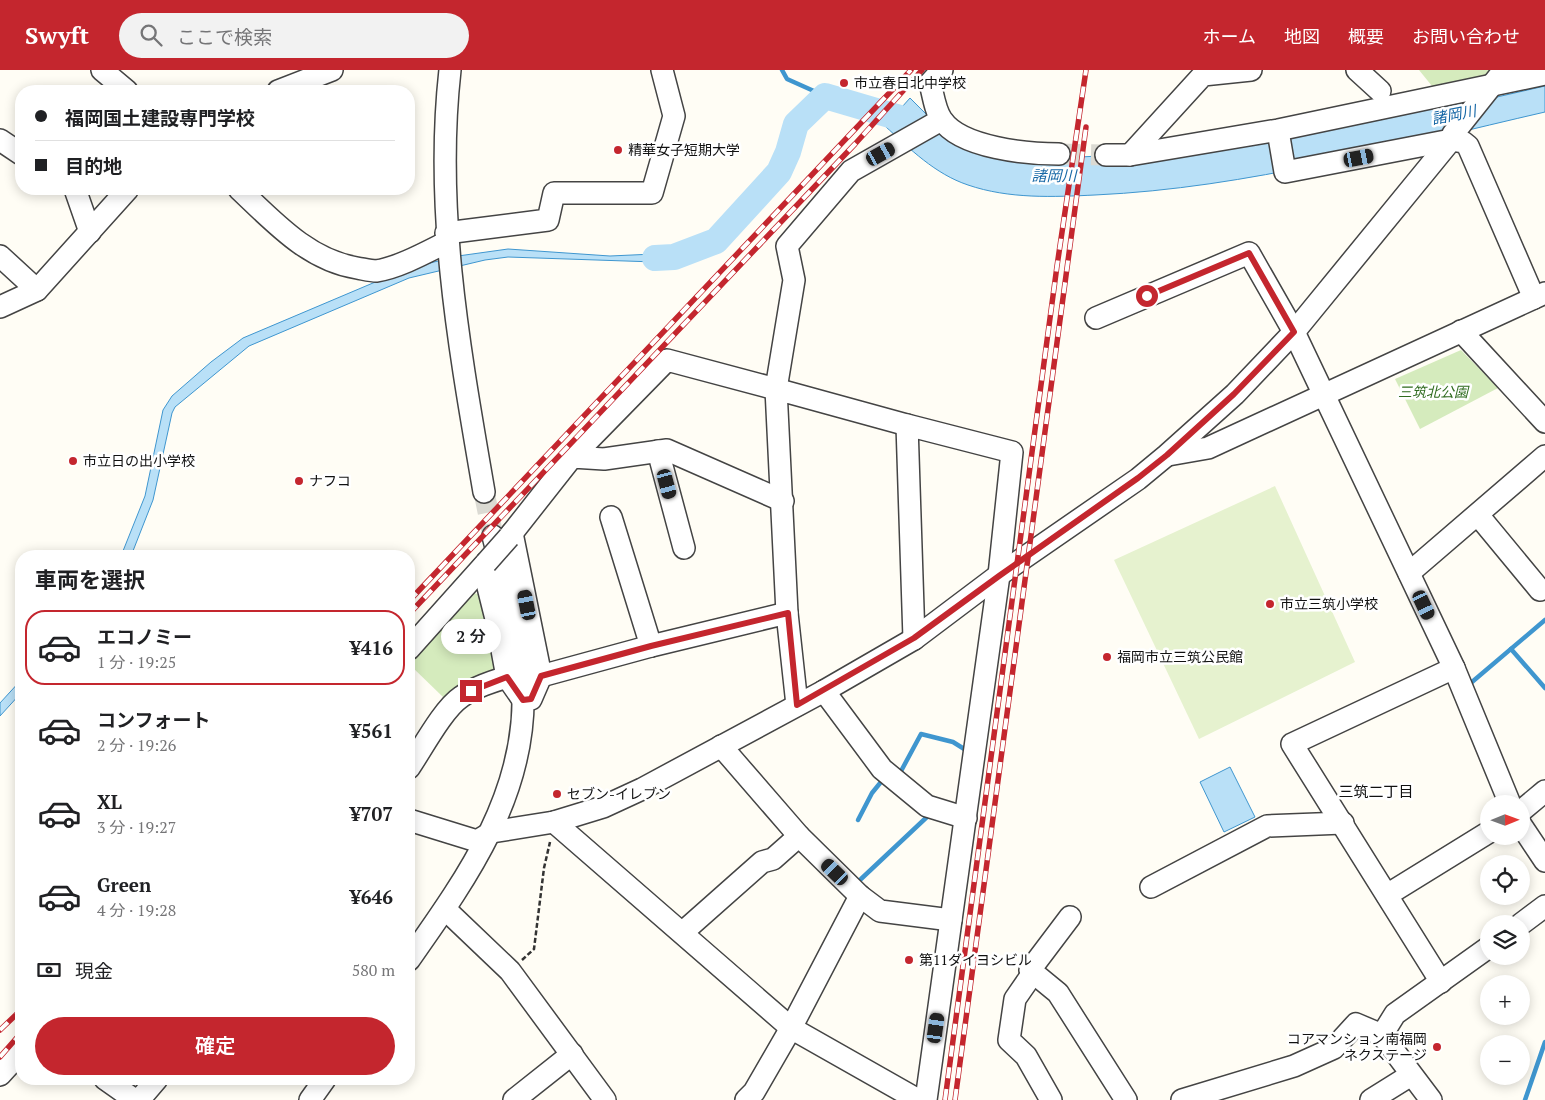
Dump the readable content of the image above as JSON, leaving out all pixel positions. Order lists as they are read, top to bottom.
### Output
{
  "districts": ["三筑二丁目"],
  "water": ["諸岡川"],
  "parks": ["三筑北公園"],
  "places": [
    "市立春日北中学校",
    "精華女子短期大学",
    "市立日の出小学校",
    "ナフコ",
    "市立三筑小学校",
    "福岡市立三筑公民館",
    "セブン-イレブン",
    "第11ダイヨシビル",
    "コアマンション南福岡 ネクステージ"
  ],
  "north": "right",
  "page": {
    "header": "Swyft",
    "search": "ここで検索",
    "nav": [
      "ホーム",
      "地図",
      "概要",
      "お問い合わせ"
    ],
    "banner": ["福岡国土建設専門学校", "目的地"],
    "heading": "車両を選択",
    "list": [
      {
        "name": "エコノミー",
        "note": "1 分 · 19:25",
        "value": "¥416"
      },
      {
        "name": "コンフォート",
        "note": "2 分 · 19:26",
        "value": "¥561"
      },
      {
        "name": "XL",
        "note": "3 分 · 19:27",
        "value": "¥707"
      },
      {
        "name": "Green",
        "note": "4 分 · 19:28",
        "value": "¥646"
      }
    ],
    "bubble": "2 分",
    "map_buttons": ["+", "−"],
    "pay": ["現金", "580 m"],
    "buttons": "確定"
  }
}
